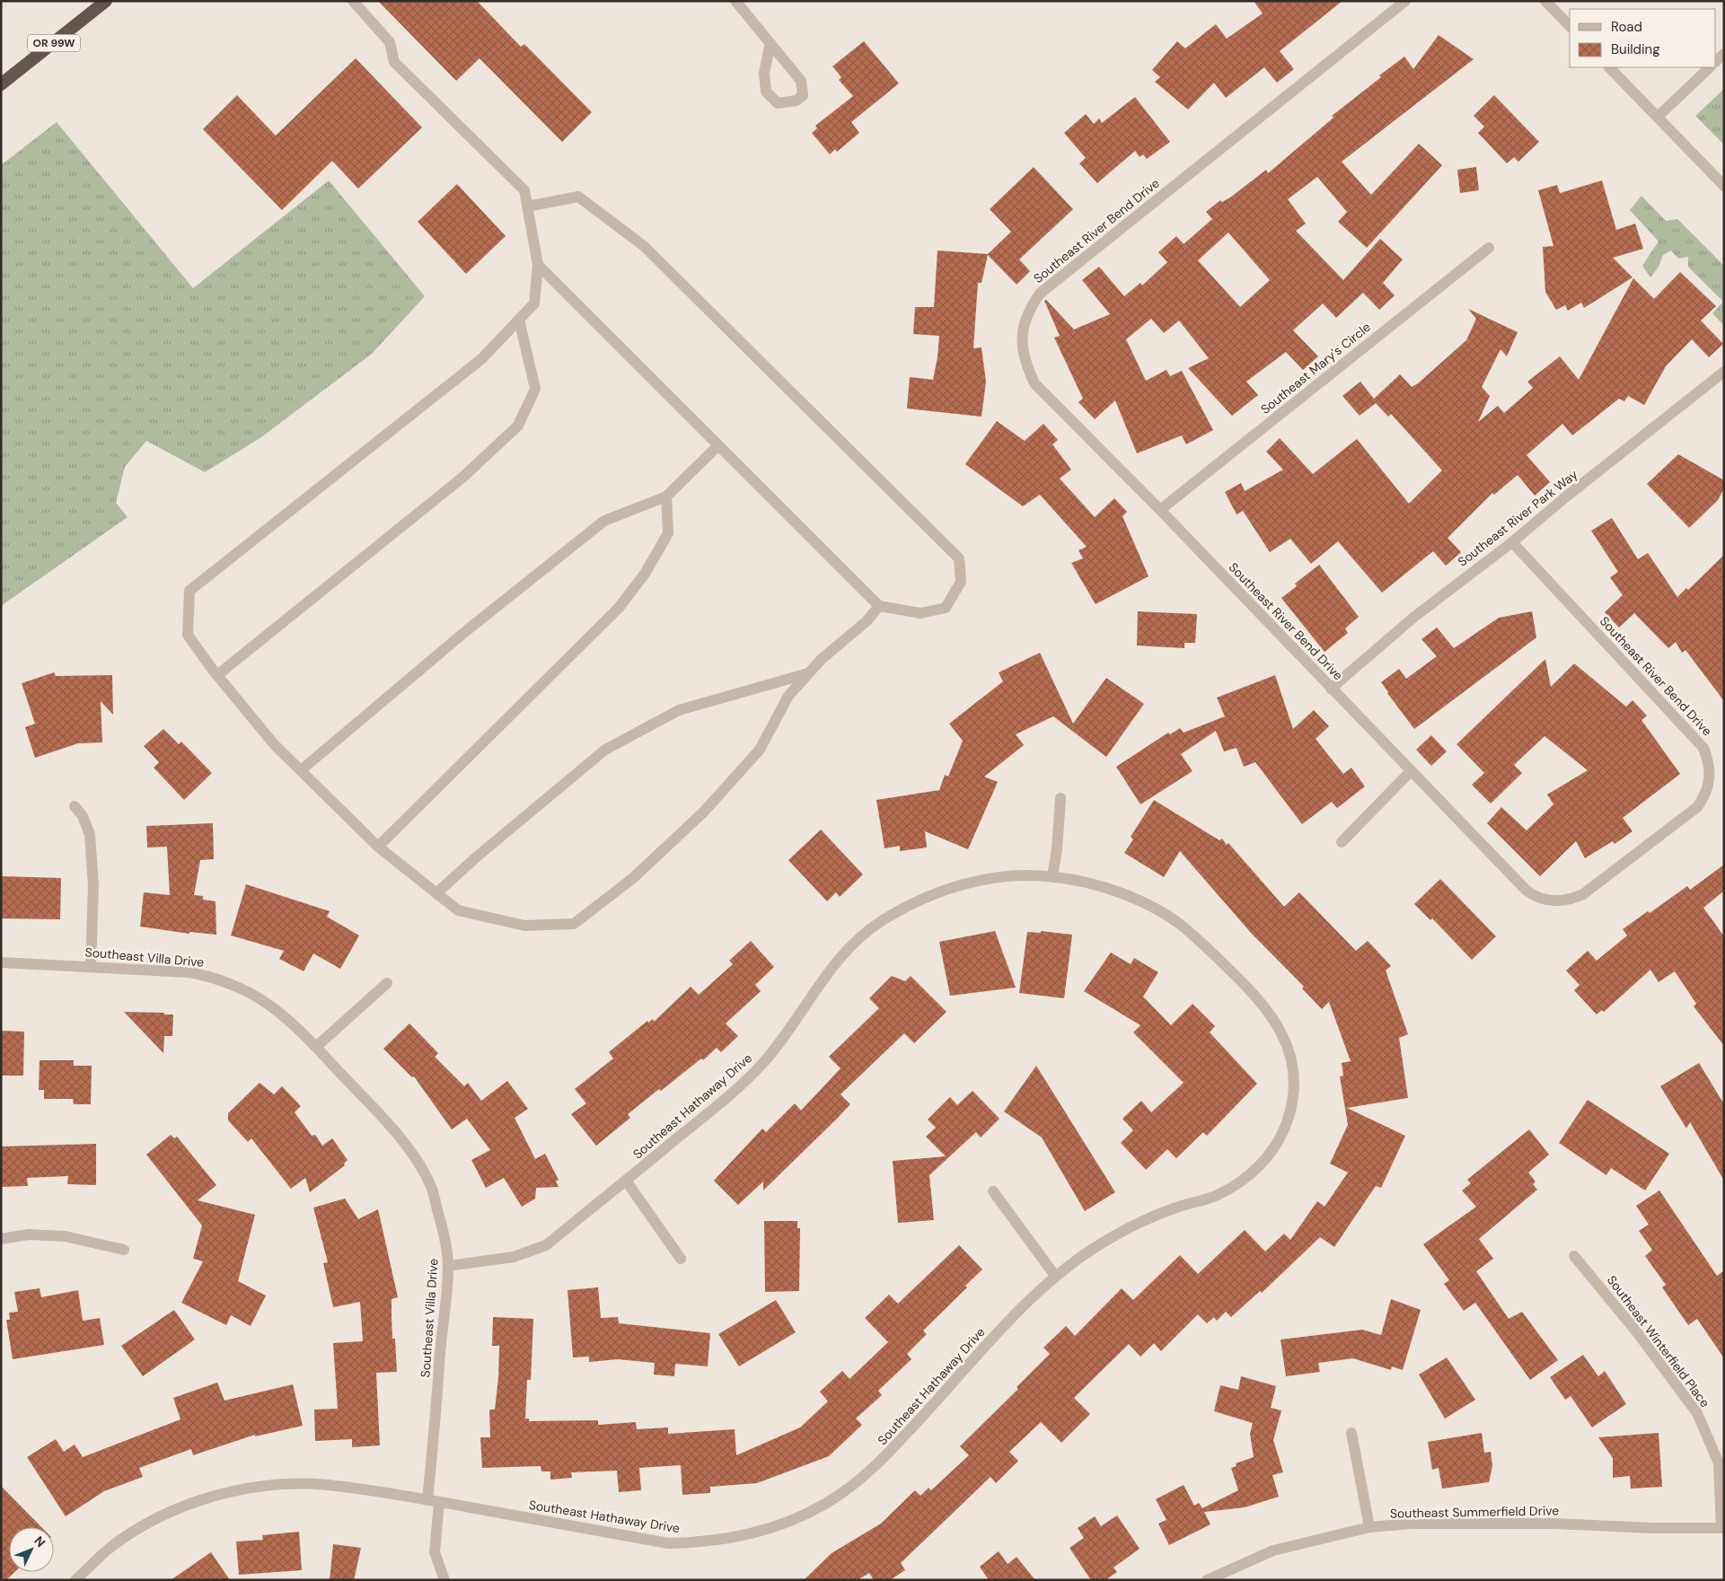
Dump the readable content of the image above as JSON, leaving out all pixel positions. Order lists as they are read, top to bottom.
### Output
{
  "streets": {
    "highway": ["OR 99W"],
    "street": [
      "Southeast River Bend Drive",
      "Southeast Mary's Circle",
      "Southeast River Park Way",
      "Southeast Villa Drive",
      "Southeast Hathaway Drive",
      "Southeast Winterfield Place",
      "Southeast Summerfield Drive"
    ]
  },
  "crossings": [
    ["Southeast River Bend Drive", "Southeast Mary's Circle"],
    ["Southeast River Bend Drive", "Southeast River Park Way"],
    ["Southeast Villa Drive", "Southeast Hathaway Drive"],
    ["Southeast Winterfield Place", "Southeast Summerfield Drive"]
  ],
  "legend": ["Road", "Building"],
  "north": "top right"
}
